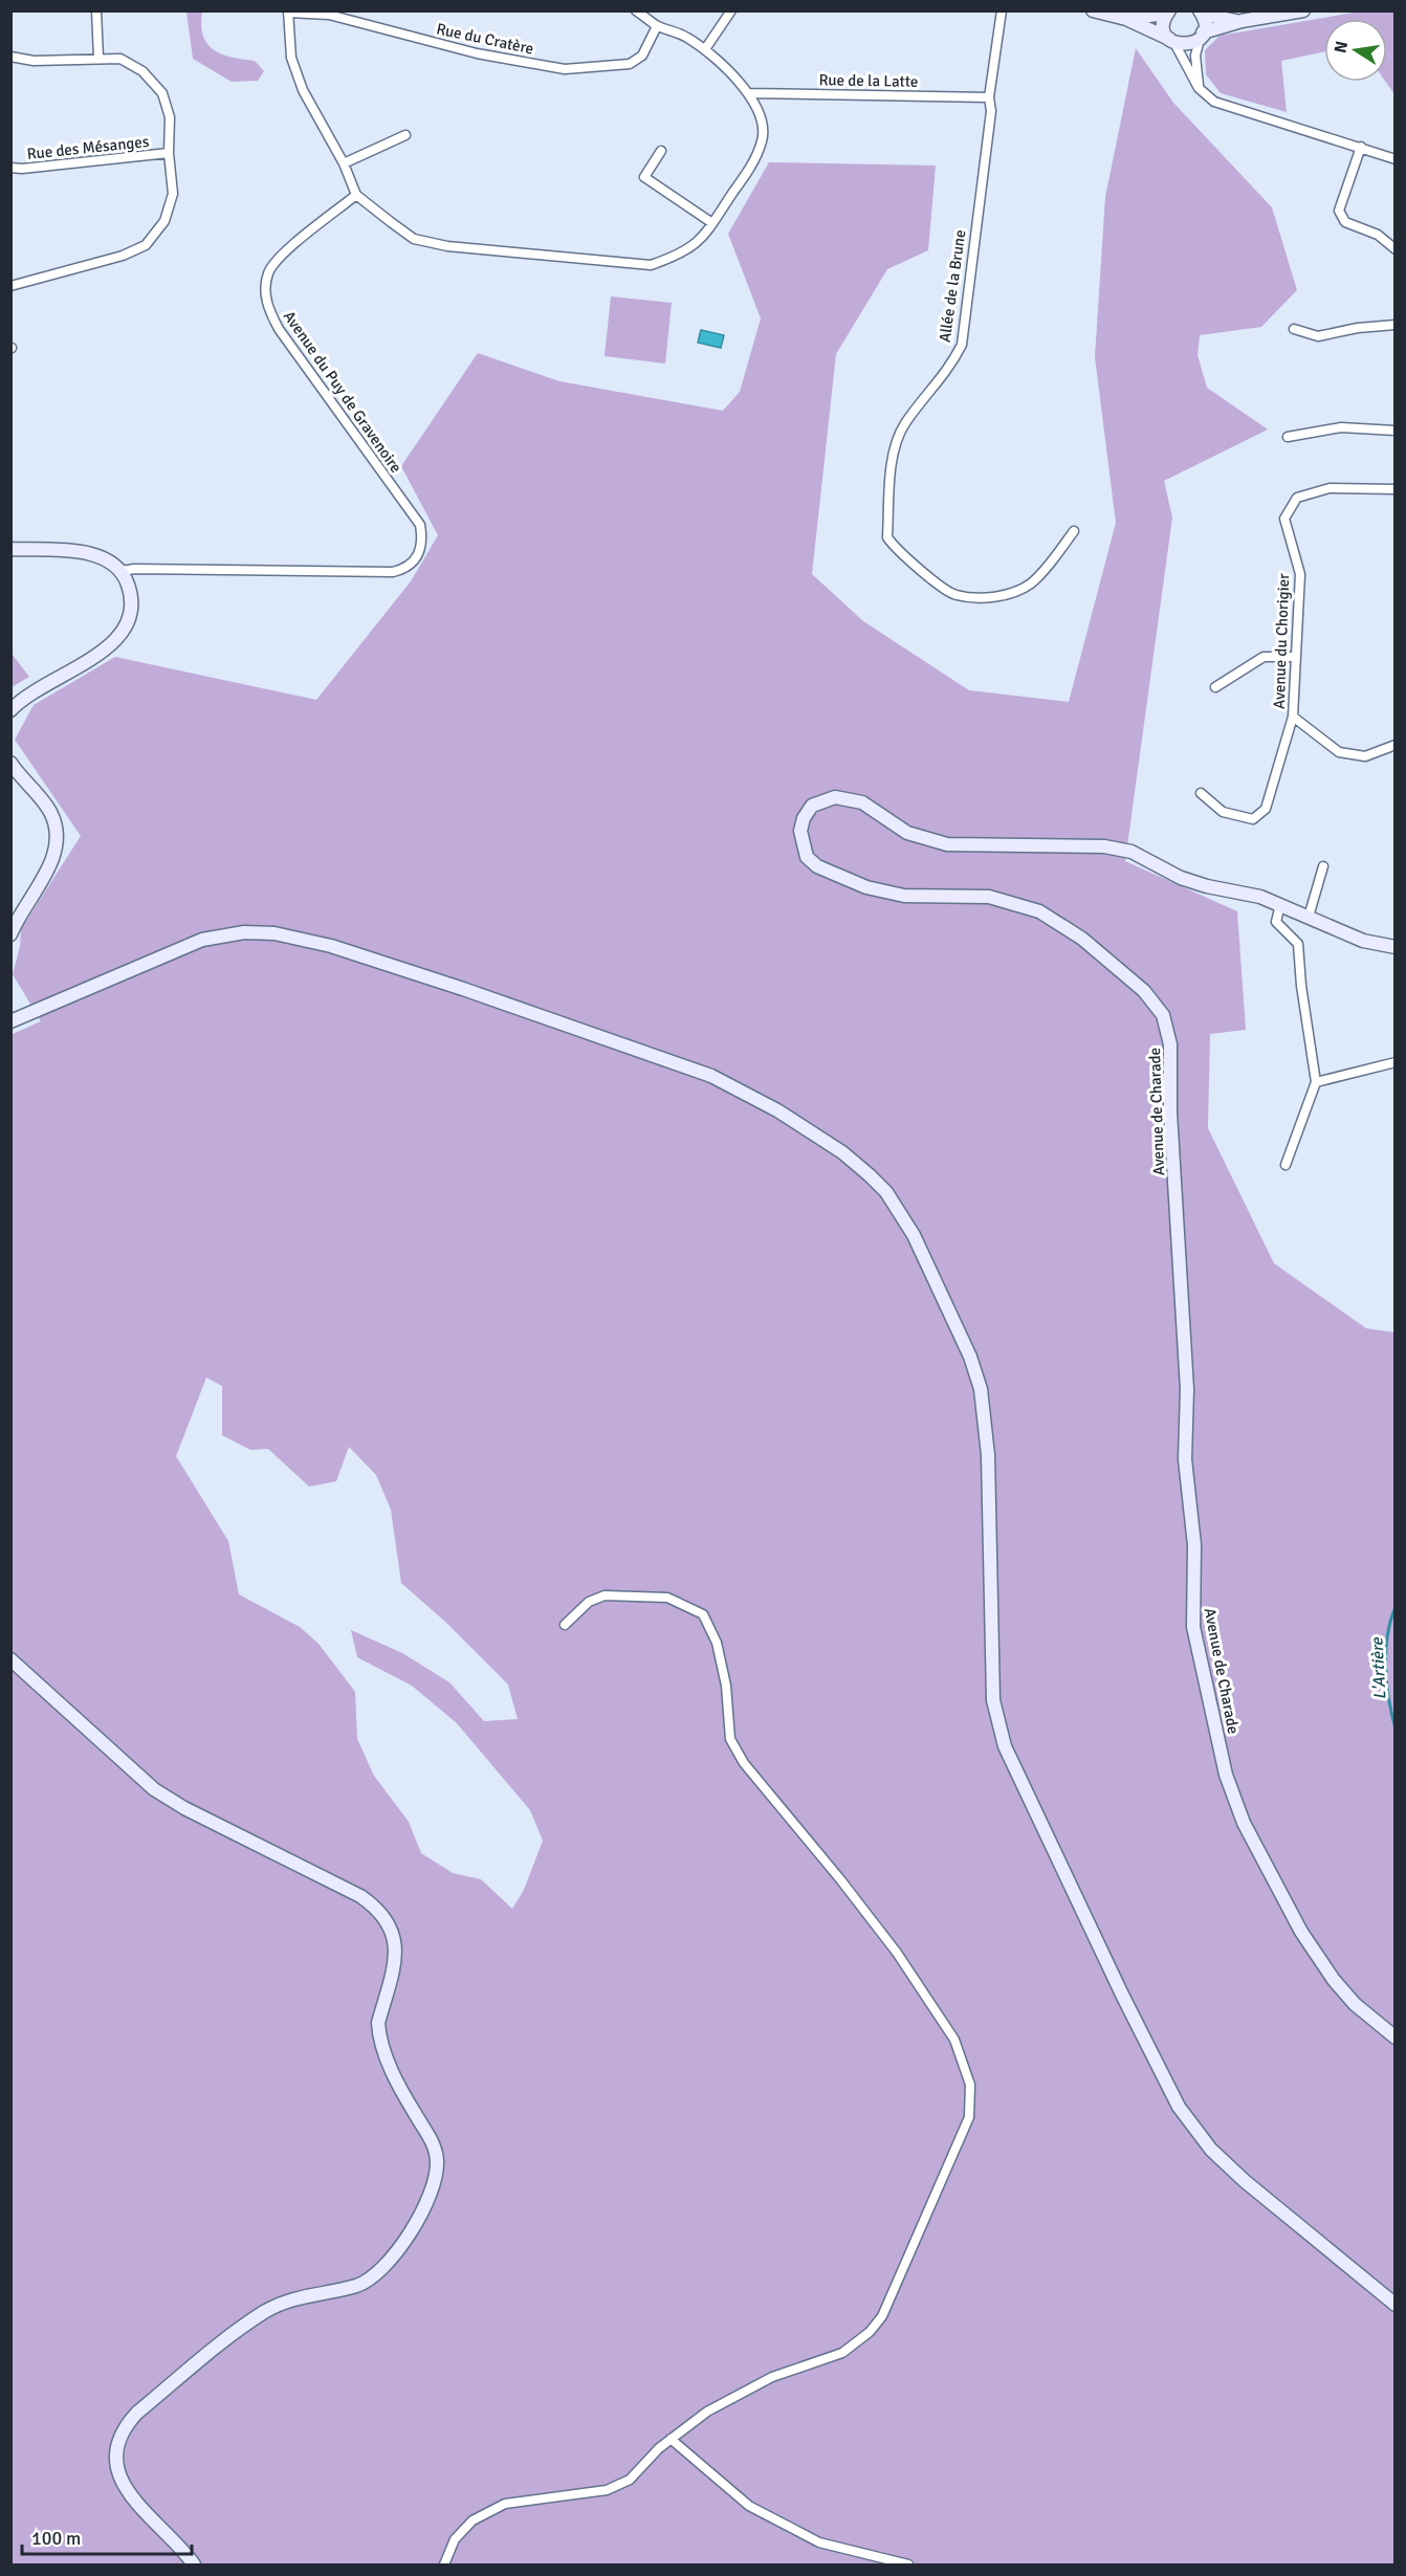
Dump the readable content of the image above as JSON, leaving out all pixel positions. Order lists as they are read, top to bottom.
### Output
{
  "streets": {
    "street": [
      "Rue du Cratère",
      "Rue de la Latte",
      "Rue des Mésanges",
      "Allée de la Brune",
      "Avenue du Puy de Gravenoire",
      "Avenue du Chorigier",
      "Avenue de Charade"
    ]
  },
  "crossings": [
    ["Rue de la Latte", "Allée de la Brune"]
  ],
  "water": ["L'Artière"],
  "scale_bar": "100 m",
  "north": "left"
}
